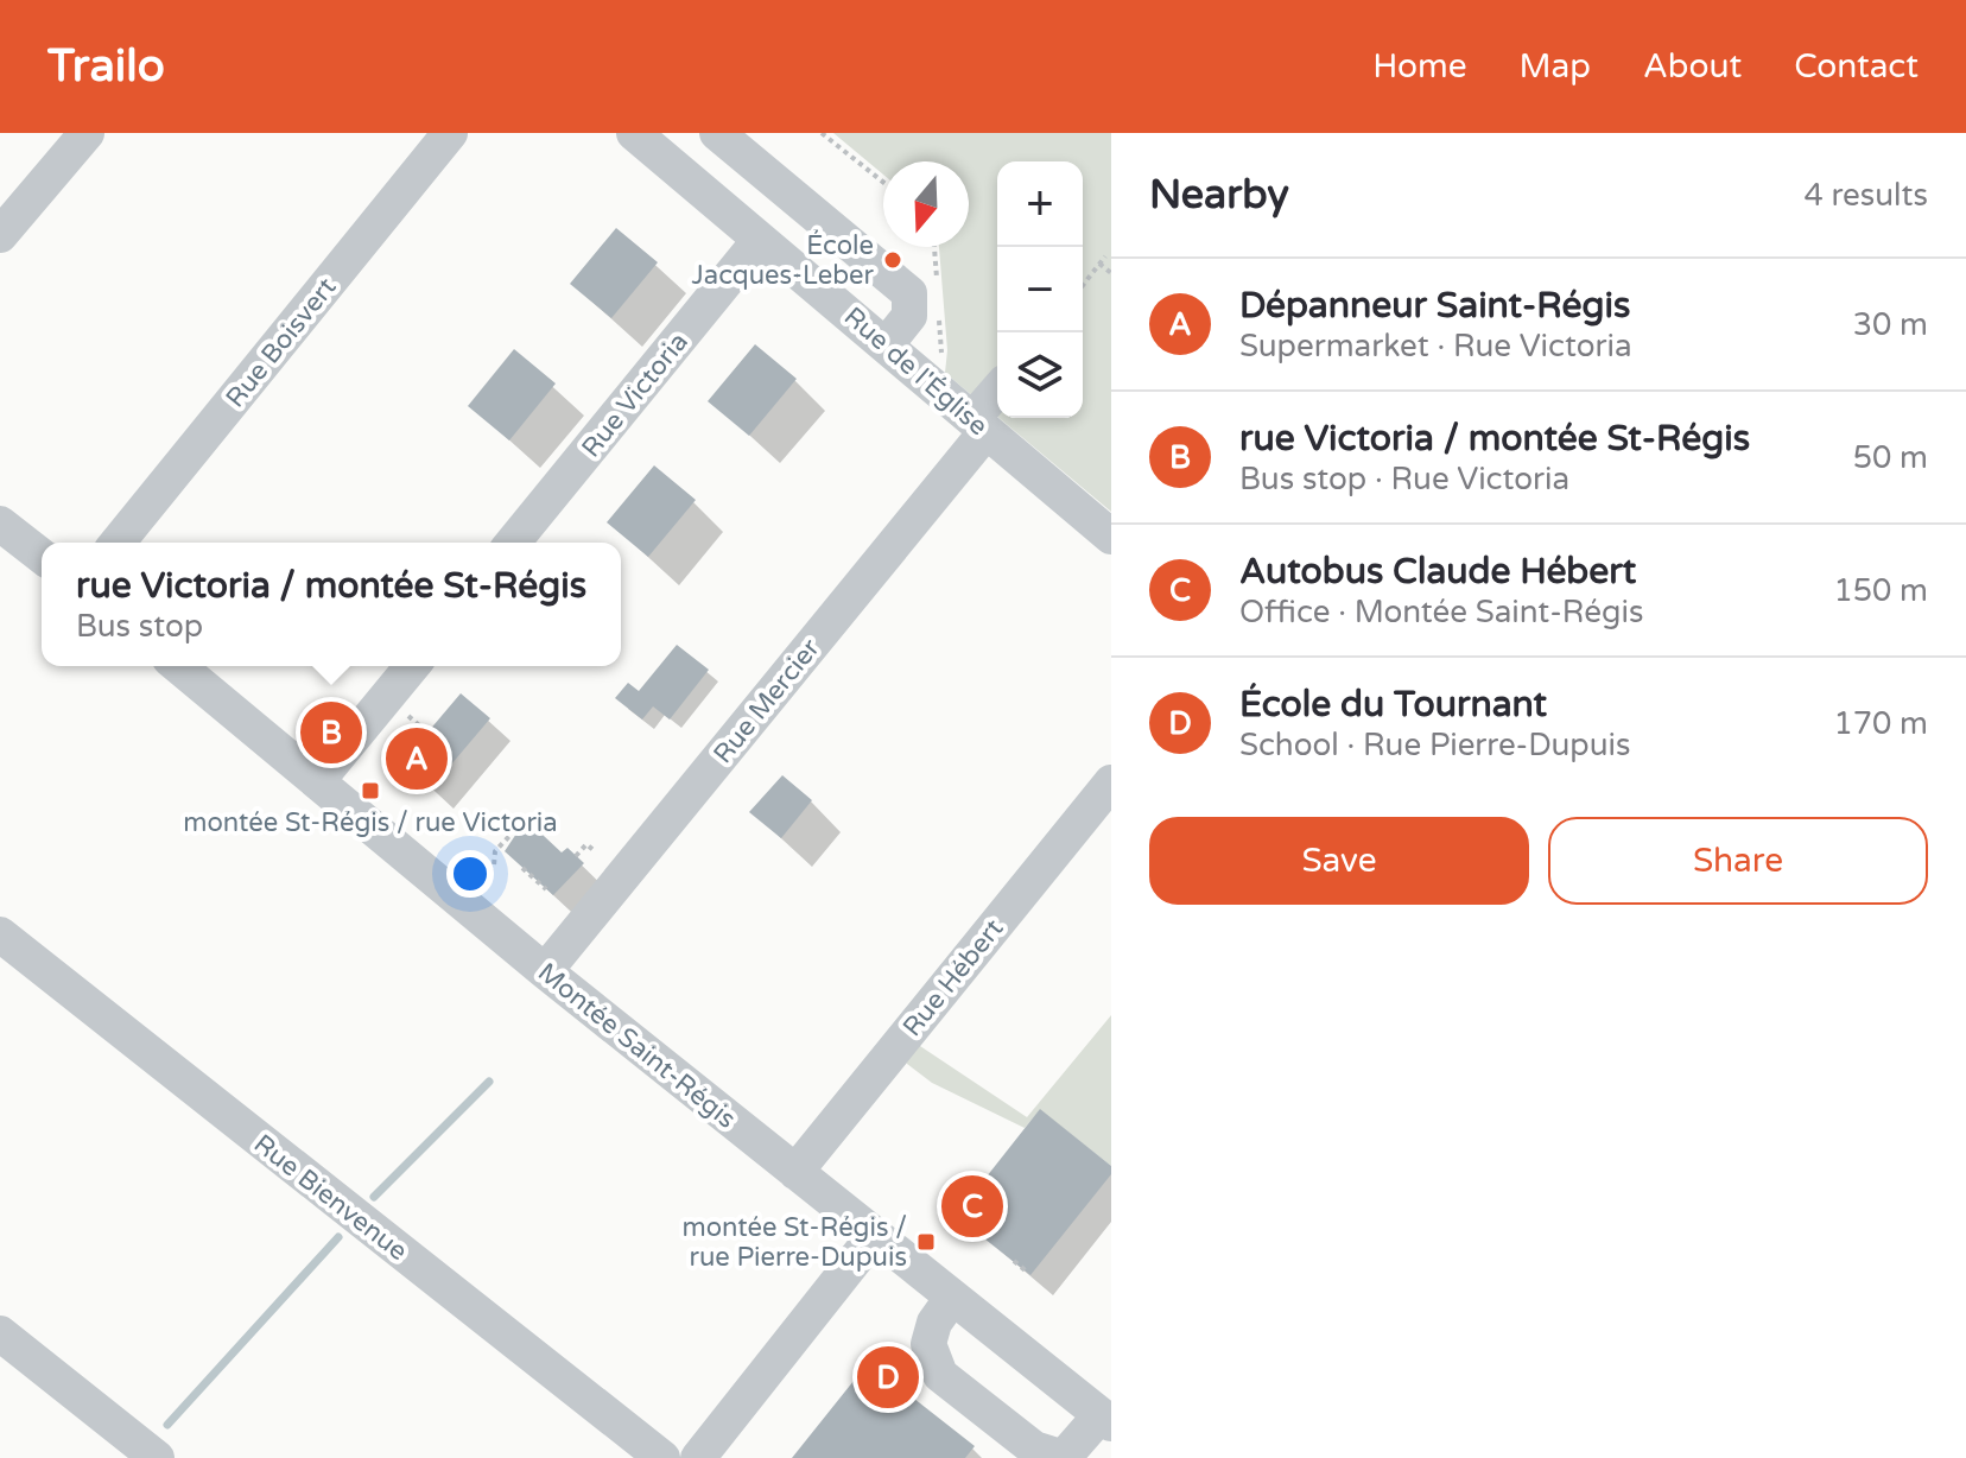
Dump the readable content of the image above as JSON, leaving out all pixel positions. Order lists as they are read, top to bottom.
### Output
{
  "streets": {
    "street": [
      "Rue Boisvert",
      "Rue de l'Église",
      "Rue Victoria",
      "Rue Mercier",
      "Rue Hébert",
      "Montée Saint-Régis",
      "Rue Bienvenue"
    ]
  },
  "crossings": [
    ["Rue de l'Église", "Rue Victoria"],
    ["Rue de l'Église", "Rue Mercier"],
    ["Rue Mercier", "Montée Saint-Régis"],
    ["Rue Hébert", "Montée Saint-Régis"]
  ],
  "places": {
    "other": ["École Jacques-Leber"],
    "transit": ["montée St-Régis / rue Victoria", "montée St-Régis / rue Pierre-Dupuis"]
  },
  "north": "bottom",
  "page": {
    "header": "Trailo",
    "nav": [
      "Home",
      "Map",
      "About",
      "Contact"
    ],
    "heading": ["Nearby", "4 results"],
    "map_buttons": ["+", "−"],
    "list": [
      {
        "mark": "A",
        "name": "Dépanneur Saint-Régis",
        "note": "Supermarket · Rue Victoria",
        "value": "30 m"
      },
      {
        "mark": "B",
        "name": "rue Victoria / montée St-Régis",
        "note": "Bus stop · Rue Victoria",
        "value": "50 m"
      },
      {
        "mark": "C",
        "name": "Autobus Claude Hébert",
        "note": "Office · Montée Saint-Régis",
        "value": "150 m"
      },
      {
        "mark": "D",
        "name": "École du Tournant",
        "note": "School · Rue Pierre-Dupuis",
        "value": "170 m"
      }
    ],
    "popup": ["rue Victoria / montée St-Régis", "Bus stop"],
    "pins": [
      "B",
      "A",
      "C",
      "D"
    ],
    "buttons": ["Save", "Share"]
  }
}
